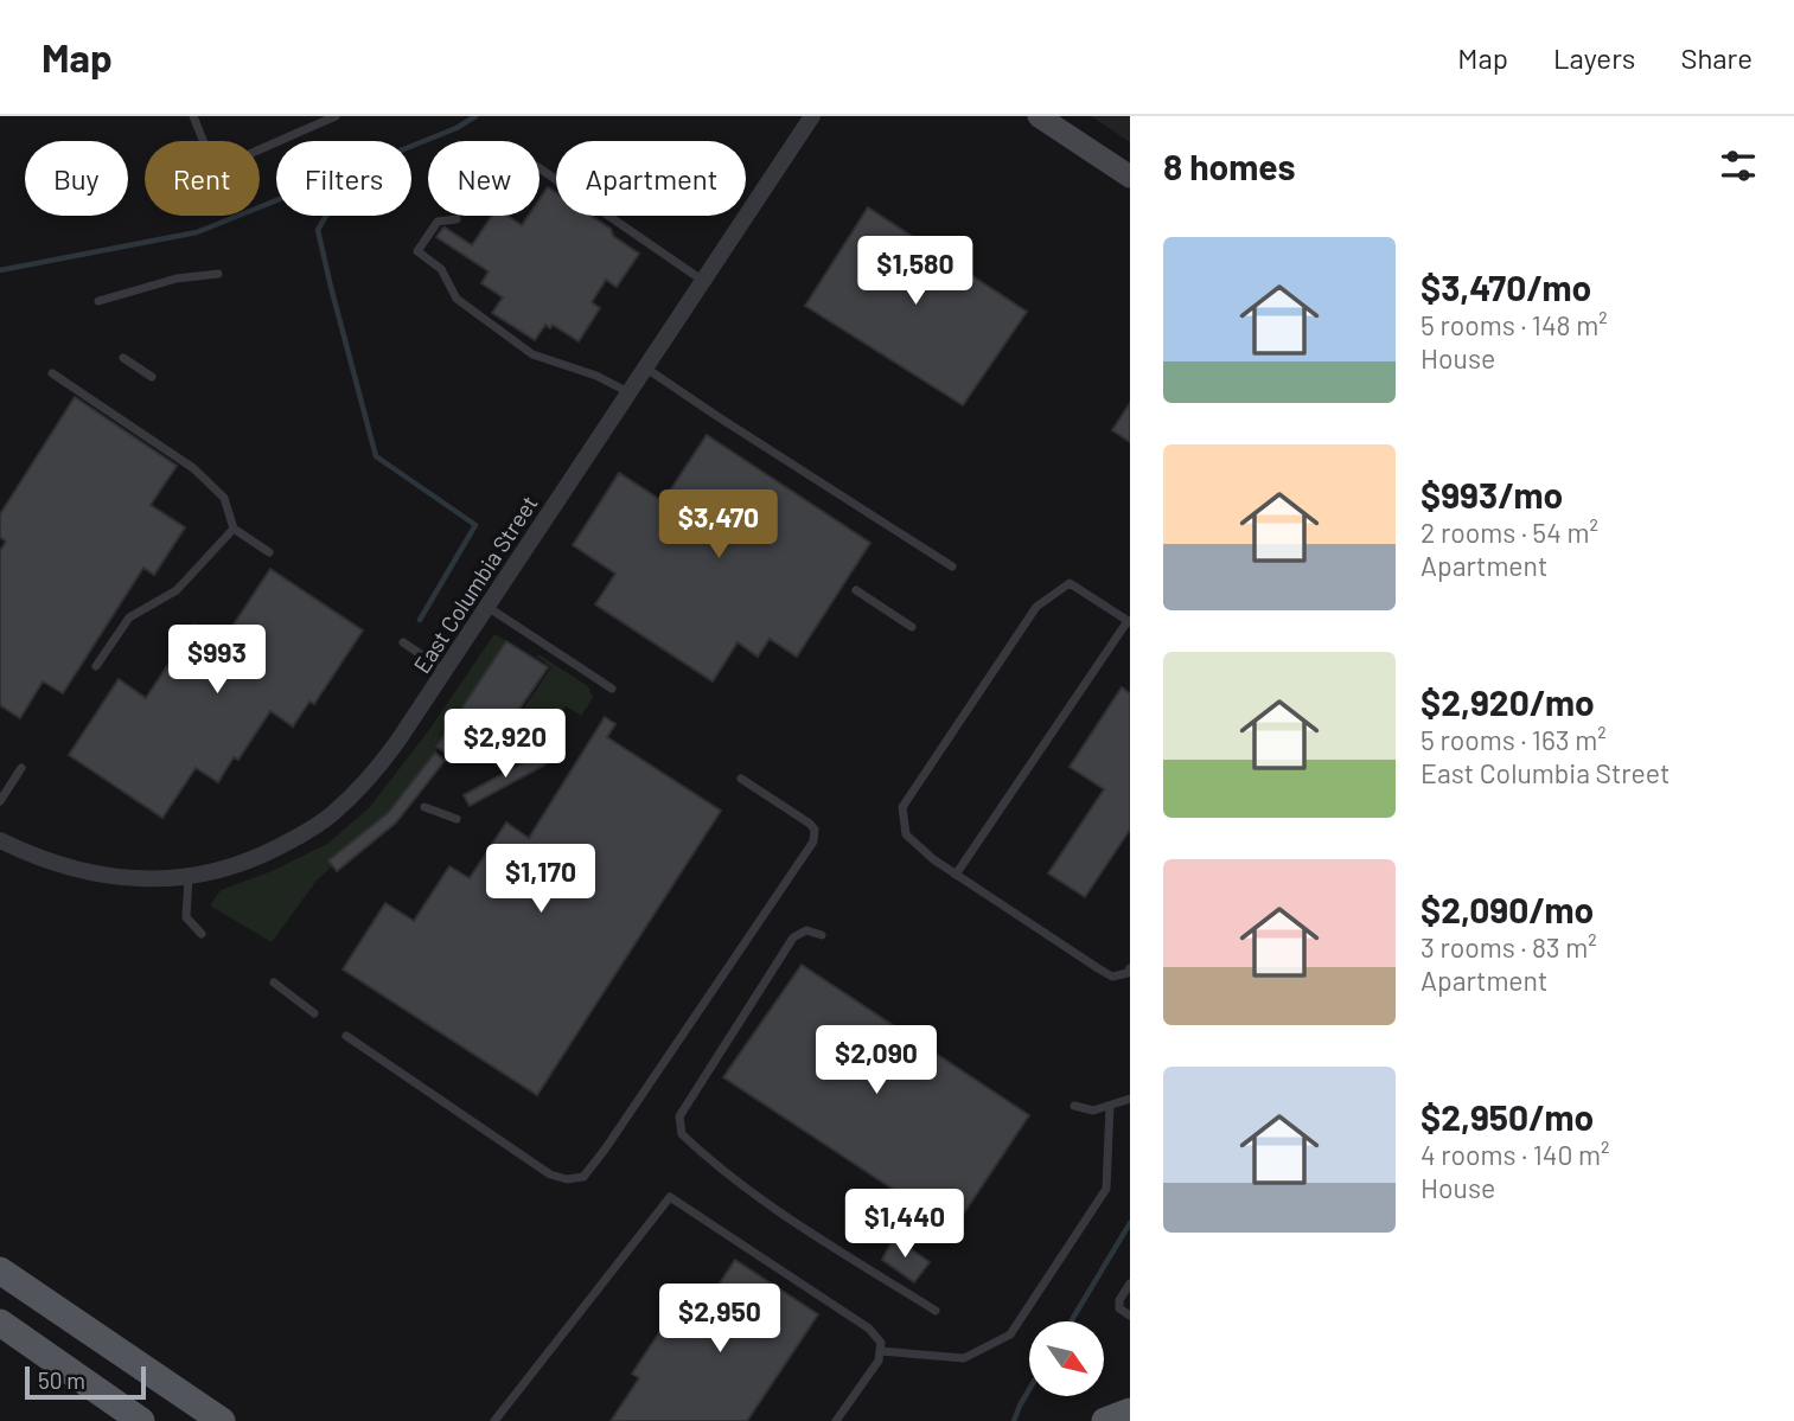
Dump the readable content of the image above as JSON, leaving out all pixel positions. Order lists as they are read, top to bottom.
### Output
{
  "streets": {
    "street": ["East Columbia Street"]
  },
  "scale_bar": "50 m",
  "north": "bottom right",
  "page": {
    "header": "Map",
    "nav": ["Map", "Layers", "Share"],
    "heading": "8 homes",
    "chip": [
      "Buy",
      "Rent",
      "Filters",
      "New",
      "Apartment"
    ],
    "list": [
      {
        "name": "$3,470/mo",
        "note": "5 rooms · 148 m² · House"
      },
      {
        "name": "$993/mo",
        "note": "2 rooms · 54 m² · Apartment"
      },
      {
        "name": "$2,920/mo",
        "note": "5 rooms · 163 m² · East Columbia Street"
      },
      {
        "name": "$2,090/mo",
        "note": "3 rooms · 83 m² · Apartment"
      },
      {
        "name": "$2,950/mo",
        "note": "4 rooms · 140 m² · House"
      }
    ],
    "price": [
      "$1,580",
      "$3,470",
      "$993",
      "$2,920",
      "$1,170",
      "$2,090",
      "$1,440",
      "$2,950"
    ],
    "scale": "50 m"
  }
}
